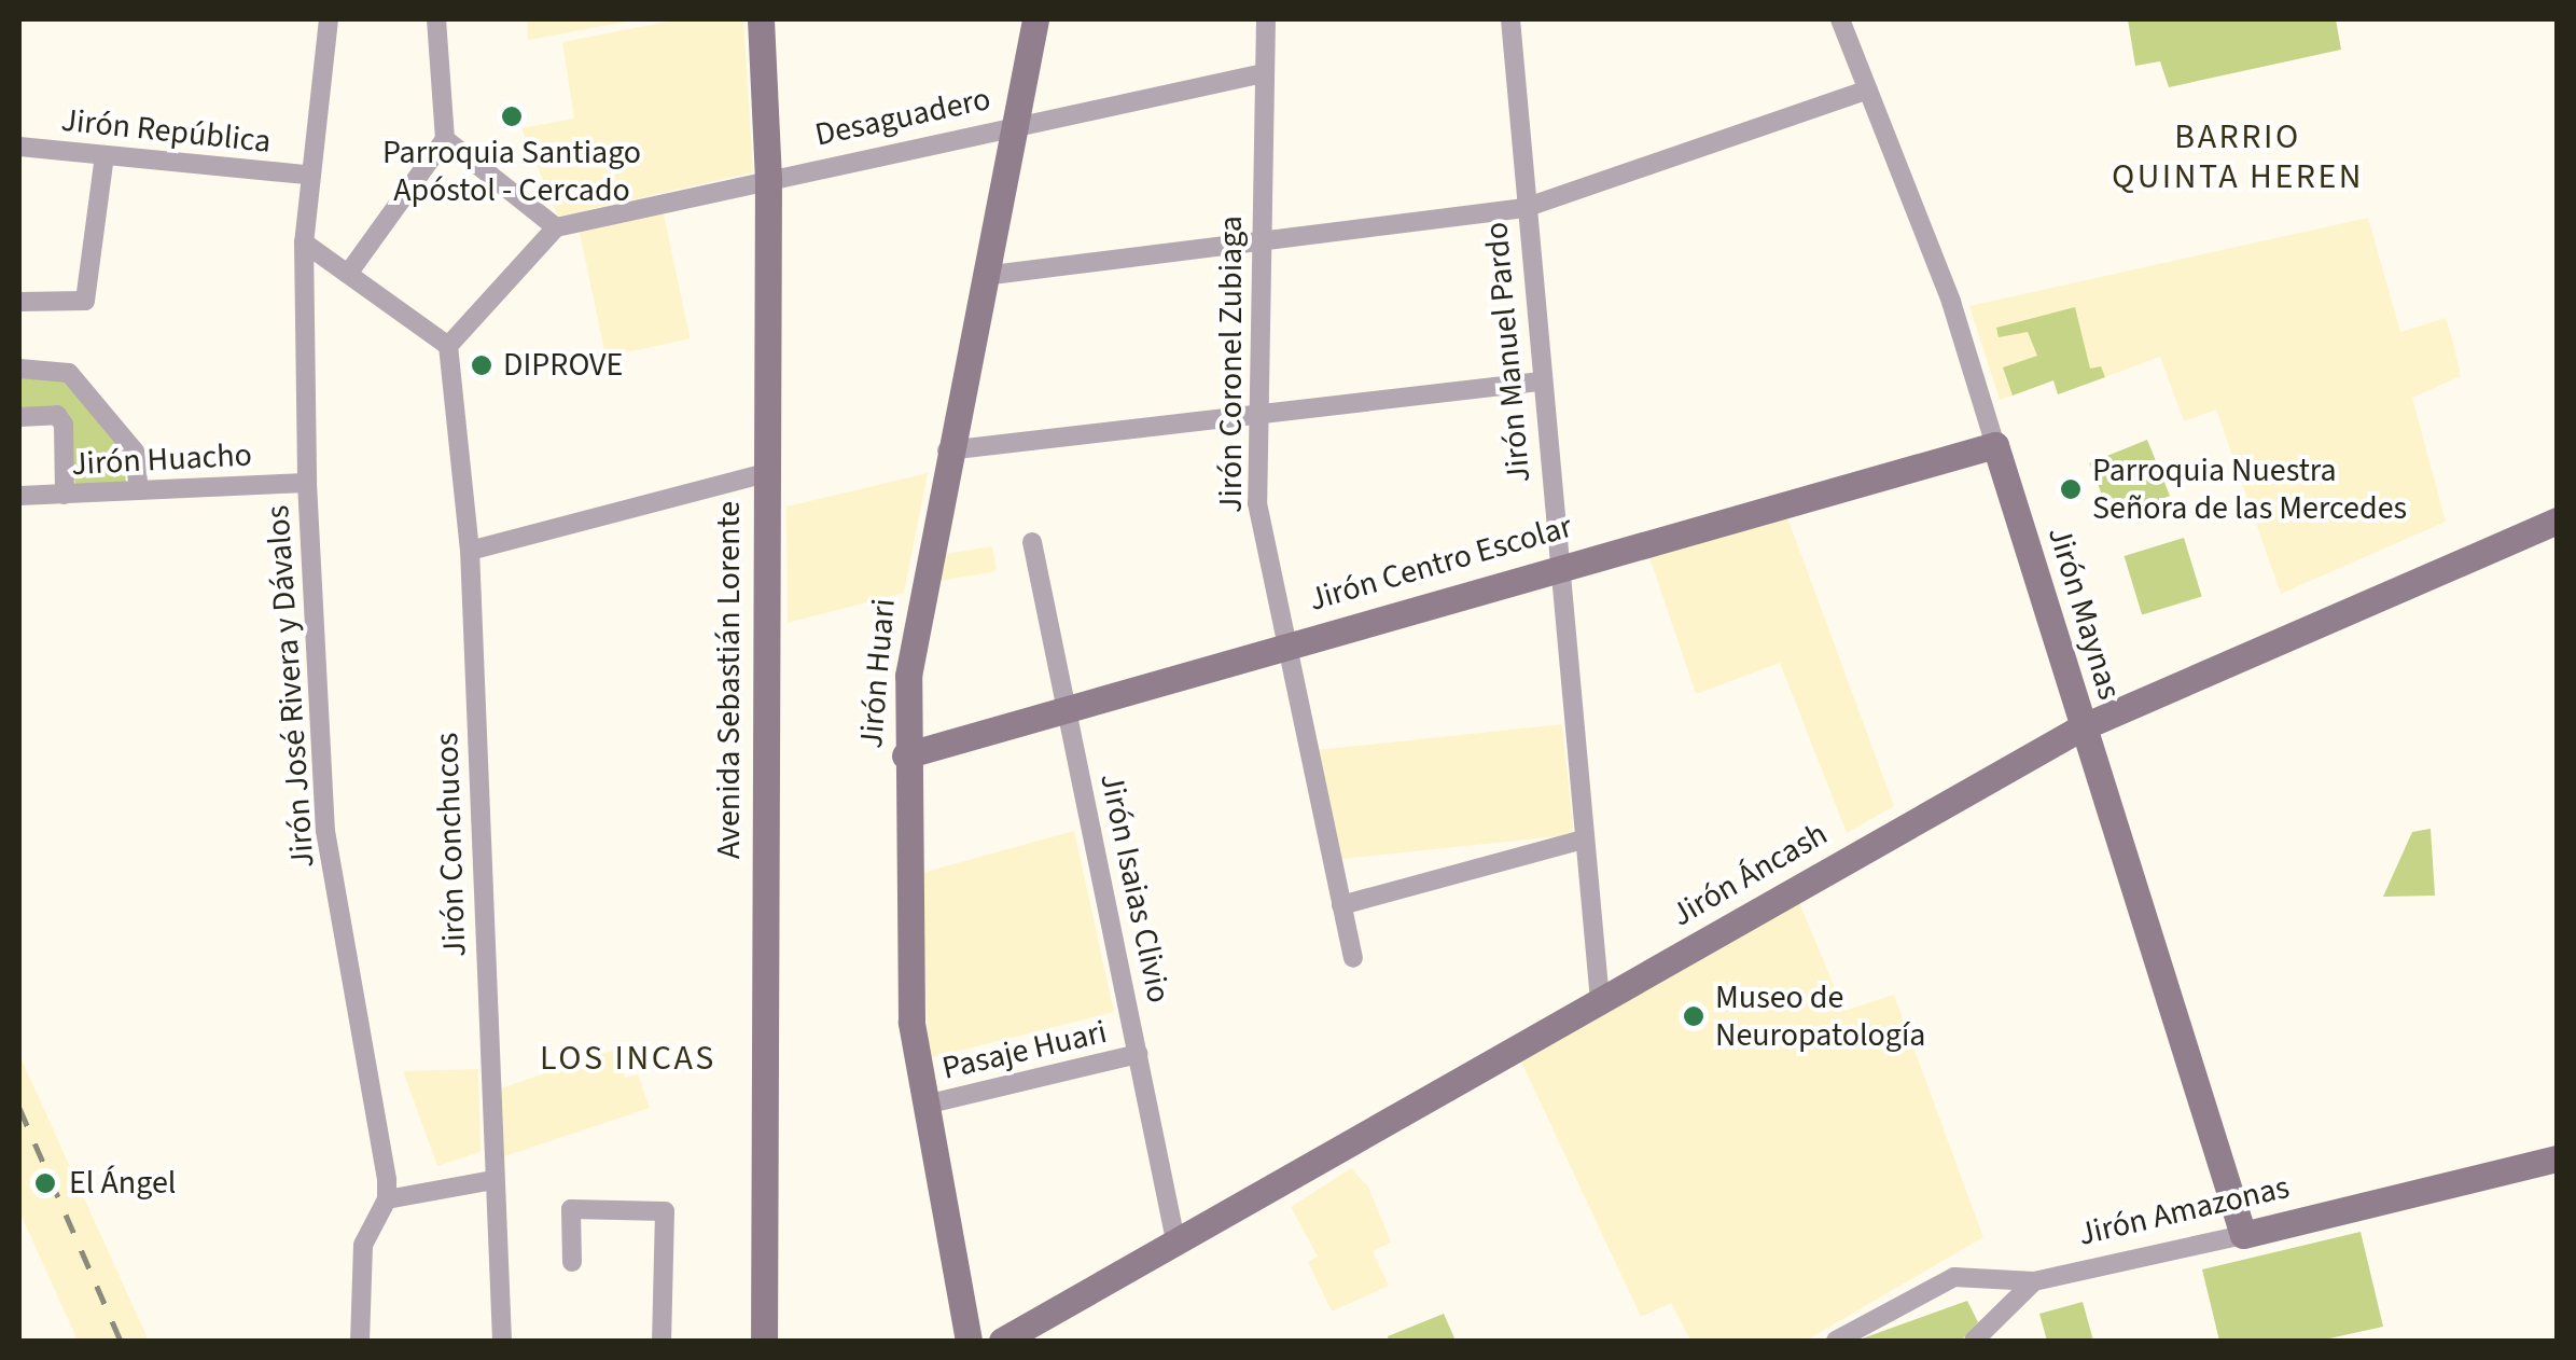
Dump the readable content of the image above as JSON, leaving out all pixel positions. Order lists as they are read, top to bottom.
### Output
{
  "streets": {
    "street": [
      "Desaguadero",
      "Jirón República",
      "Jirón Manuel Pardo",
      "Jirón Coronel Zubiaga",
      "Jirón Huacho",
      "Jirón Centro Escolar",
      "Jirón Maynas",
      "Jirón Huari",
      "Avenida Sebastián Lorente",
      "Jirón José Rivera y Dávalos",
      "Jirón Conchucos",
      "Jirón Áncash",
      "Jirón Isaias Clivio",
      "Pasaje Huari",
      "Jirón Amazonas"
    ]
  },
  "crossings": [
    ["Desaguadero", "Jirón Coronel Zubiaga"],
    ["Desaguadero", "Jirón Huari"],
    ["Desaguadero", "Avenida Sebastián Lorente"],
    ["Jirón República", "Jirón José Rivera y Dávalos"],
    ["Jirón Manuel Pardo", "Jirón Centro Escolar"],
    ["Jirón Manuel Pardo", "Jirón Áncash"],
    ["Jirón Coronel Zubiaga", "Jirón Centro Escolar"],
    ["Jirón Huacho", "Jirón José Rivera y Dávalos"],
    ["Jirón Centro Escolar", "Jirón Maynas"],
    ["Jirón Centro Escolar", "Jirón Huari"],
    ["Jirón Centro Escolar", "Jirón Isaias Clivio"],
    ["Jirón Maynas", "Jirón Áncash"],
    ["Jirón Maynas", "Jirón Amazonas"],
    ["Jirón Huari", "Pasaje Huari"],
    ["Jirón Áncash", "Jirón Isaias Clivio"],
    ["Jirón Isaias Clivio", "Pasaje Huari"]
  ],
  "districts": ["BARRIO QUINTA HEREN", "LOS INCAS"],
  "places": [
    "Parroquia Santiago Apóstol - Cercado",
    "DIPROVE",
    "Parroquia Nuestra Señora de las Mercedes",
    "Museo de Neuropatología",
    "El Ángel"
  ]
}
